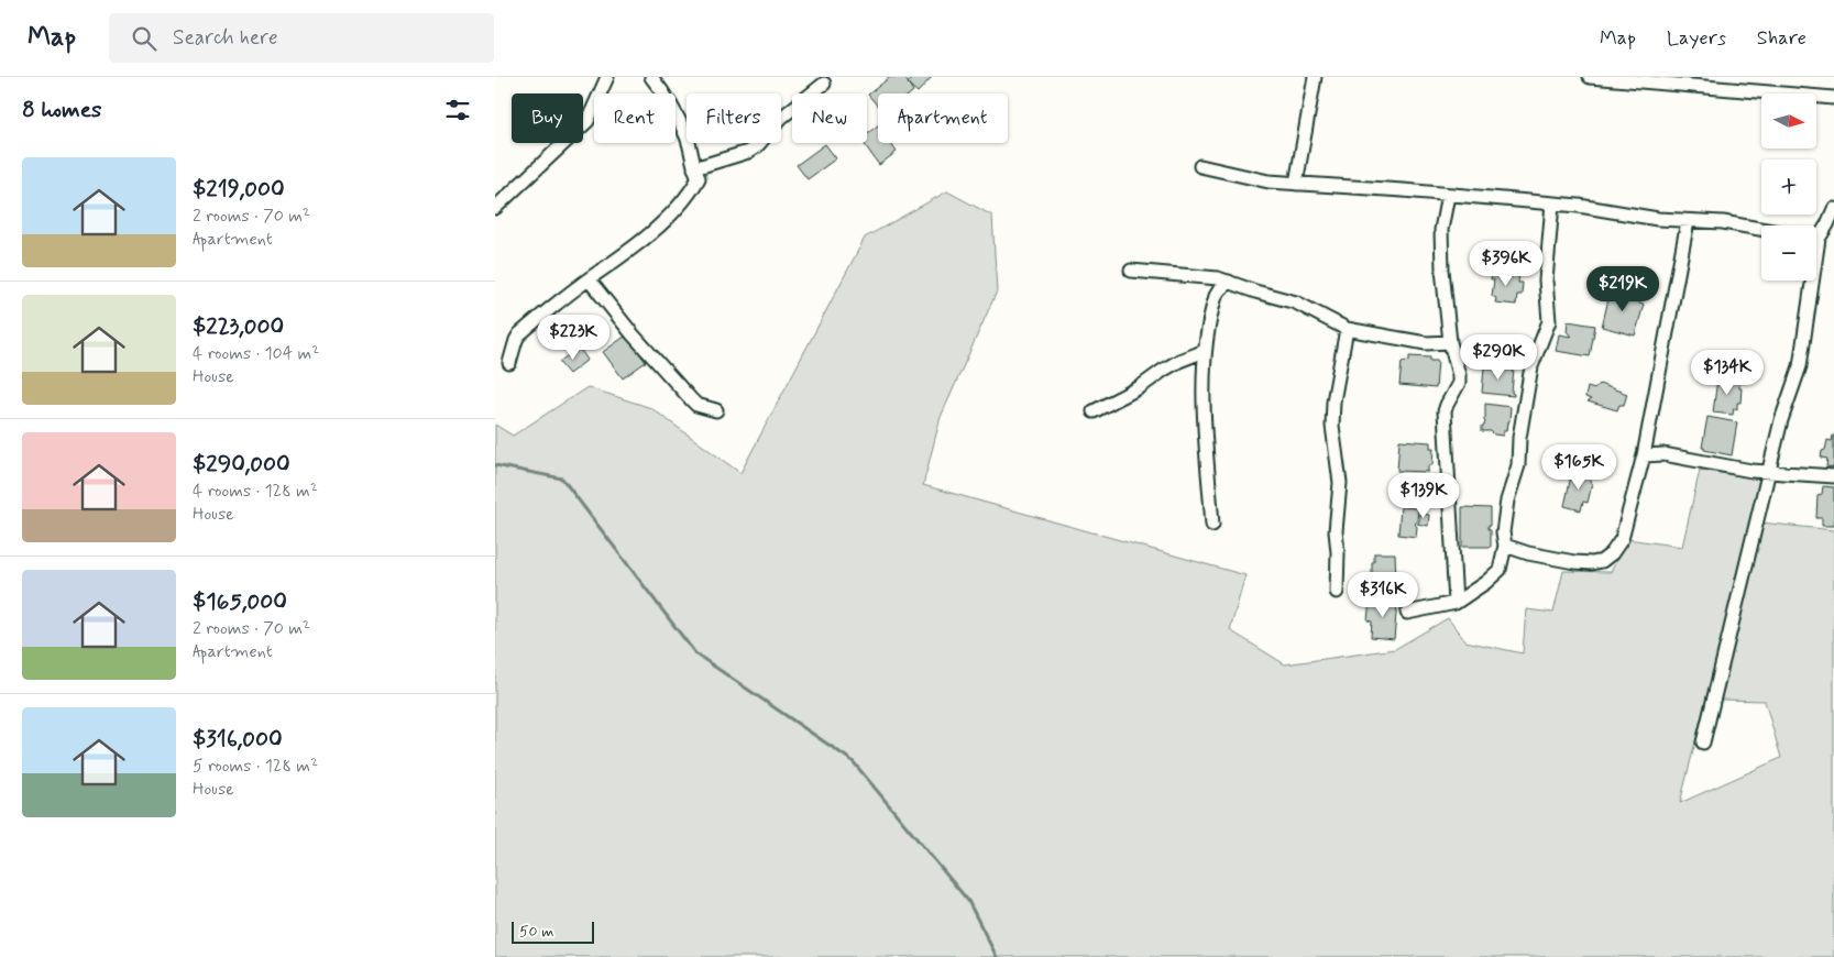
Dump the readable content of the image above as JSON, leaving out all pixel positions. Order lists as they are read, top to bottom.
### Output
{
  "scale_bar": "50 m",
  "north": "right",
  "page": {
    "header": "Map",
    "search": "Search here",
    "nav": ["Map", "Layers", "Share"],
    "heading": "8 homes",
    "map_buttons": ["+", "−"],
    "chip": [
      "Buy",
      "Rent",
      "Filters",
      "New",
      "Apartment"
    ],
    "list": [
      {
        "name": "$219,000",
        "note": "2 rooms · 70 m² · Apartment"
      },
      {
        "name": "$223,000",
        "note": "4 rooms · 104 m² · House"
      },
      {
        "name": "$290,000",
        "note": "4 rooms · 128 m² · House"
      },
      {
        "name": "$165,000",
        "note": "2 rooms · 70 m² · Apartment"
      },
      {
        "name": "$316,000",
        "note": "5 rooms · 128 m² · House"
      }
    ],
    "price": [
      "$396K",
      "$219K",
      "$223K",
      "$290K",
      "$134K",
      "$165K",
      "$139K",
      "$316K"
    ],
    "scale": "50 m"
  }
}
